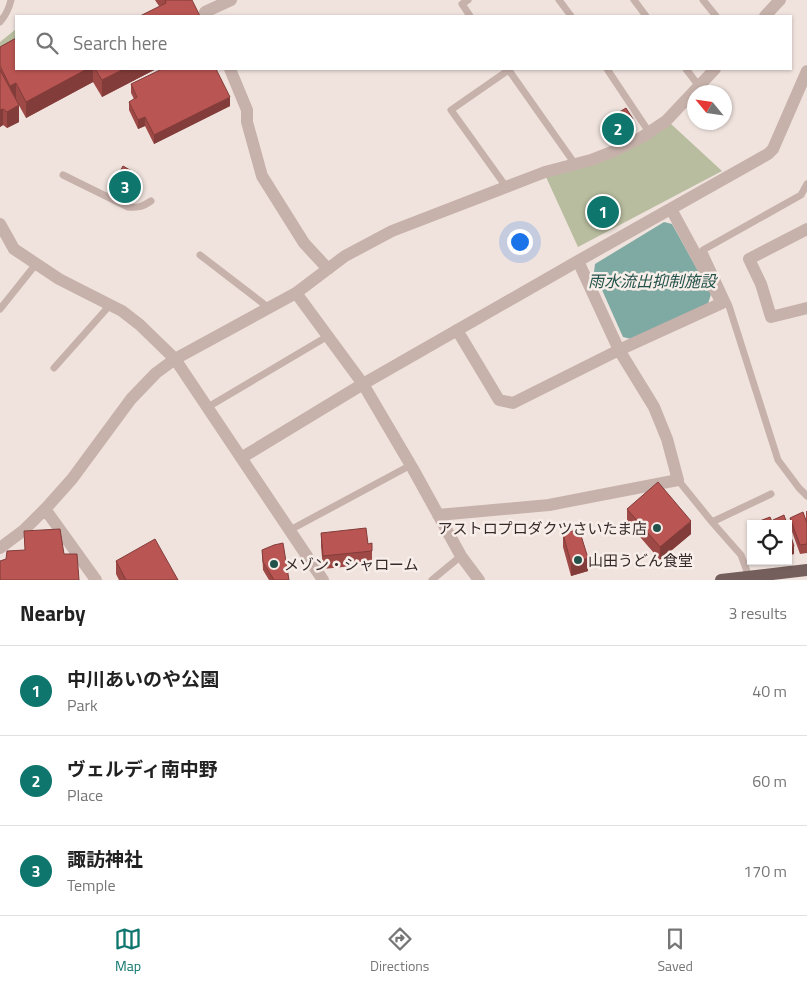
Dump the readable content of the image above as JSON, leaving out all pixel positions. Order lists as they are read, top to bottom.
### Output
{
  "water": ["雨水流出抑制施設"],
  "places": ["アストロプロダクツさいたま店", "山田うどん食堂", "メゾン・シャローム"],
  "north": "top left",
  "page": {
    "search": "Search here",
    "pins": ["2", "3", "1"],
    "heading": ["Nearby", "3 results"],
    "list": [
      {
        "mark": "1",
        "name": "中川あいのや公園",
        "note": "Park",
        "value": "40 m"
      },
      {
        "mark": "2",
        "name": "ヴェルディ南中野",
        "note": "Place",
        "value": "60 m"
      },
      {
        "mark": "3",
        "name": "諏訪神社",
        "note": "Temple",
        "value": "170 m"
      }
    ],
    "nav": ["Map", "Directions", "Saved"]
  }
}
